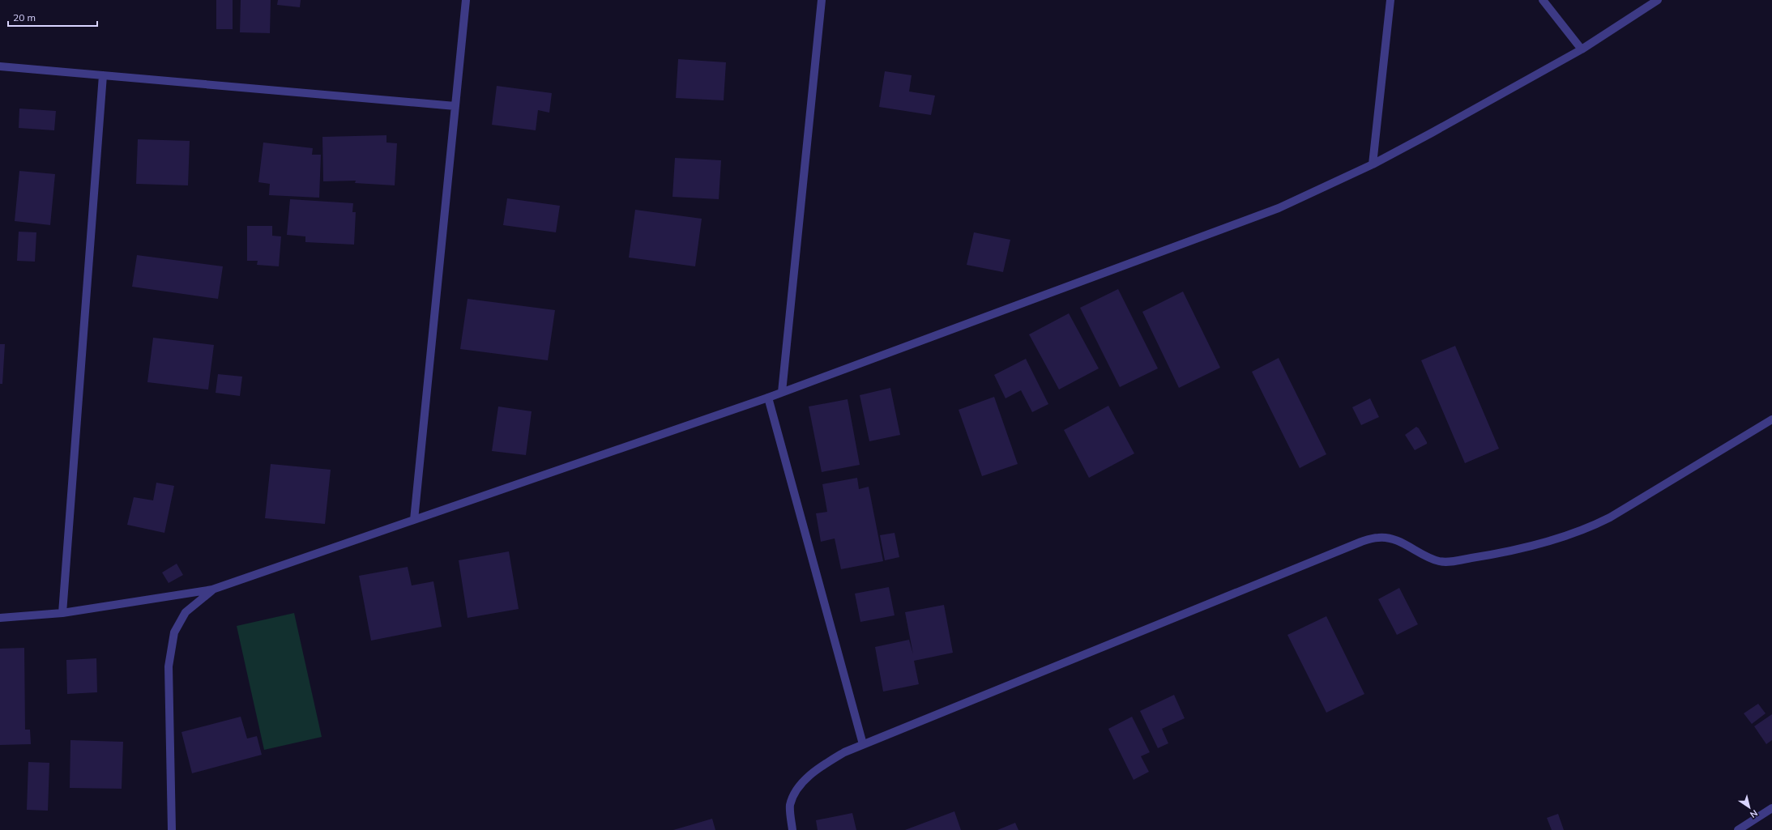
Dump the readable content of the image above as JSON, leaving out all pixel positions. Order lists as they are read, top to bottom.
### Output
{
  "scale_bar": "20 m",
  "north": "bottom right"
}
